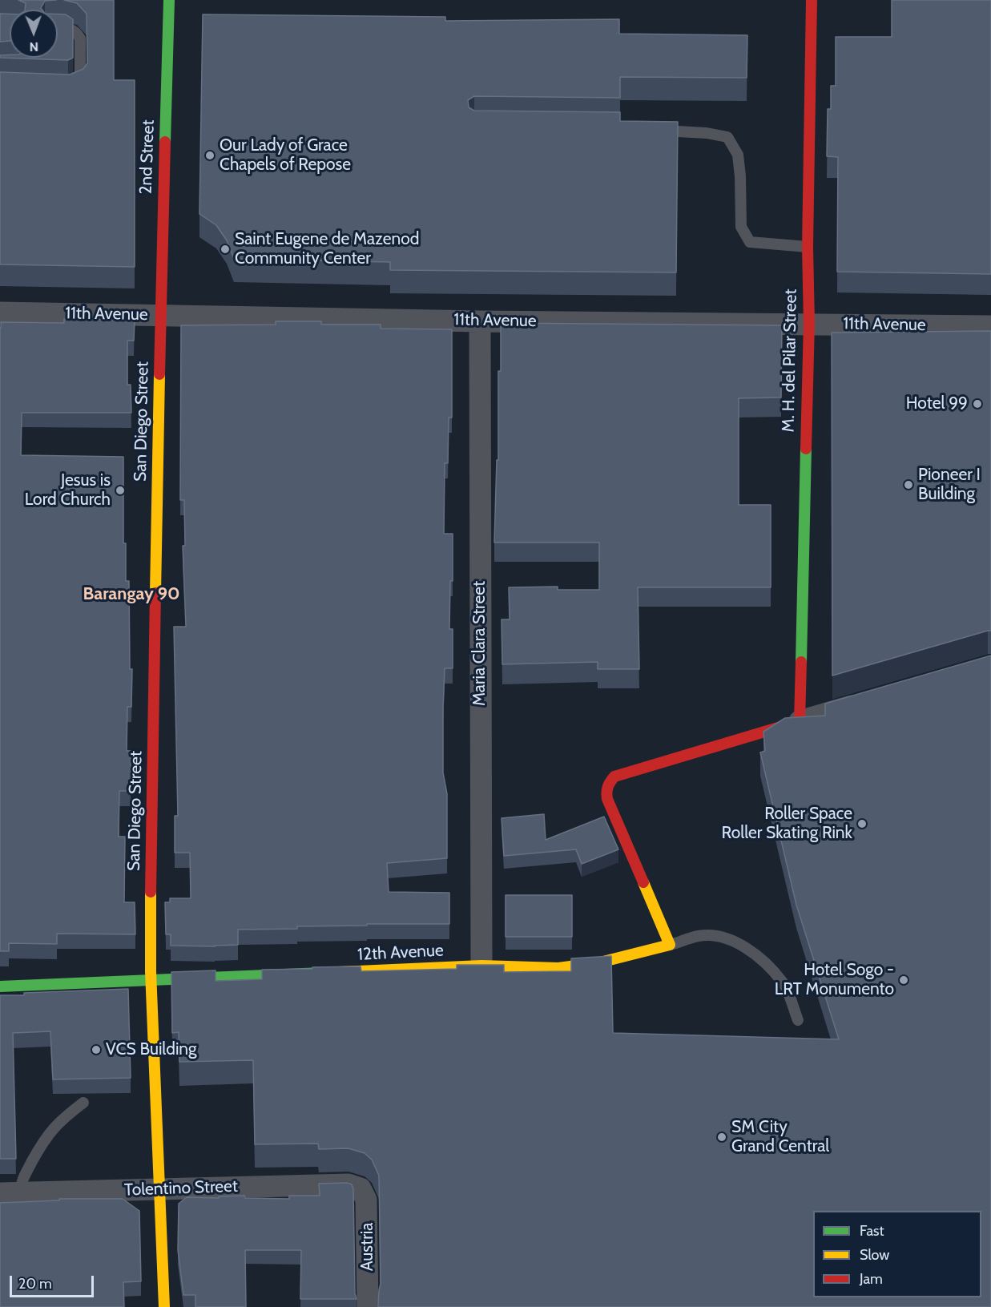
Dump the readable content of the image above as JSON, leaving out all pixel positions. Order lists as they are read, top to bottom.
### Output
{
  "streets": {
    "street": [
      "2nd Street",
      "11th Avenue",
      "M. H. del Pilar Street",
      "San Diego Street",
      "Maria Clara Street",
      "12th Avenue",
      "Tolentino Street",
      "Austria"
    ]
  },
  "crossings": [
    ["2nd Street", "11th Avenue"],
    ["2nd Street", "San Diego Street"],
    ["11th Avenue", "M. H. del Pilar Street"],
    ["11th Avenue", "San Diego Street"],
    ["11th Avenue", "Maria Clara Street"],
    ["San Diego Street", "12th Avenue"],
    ["San Diego Street", "Tolentino Street"],
    ["Maria Clara Street", "12th Avenue"],
    ["Tolentino Street", "Austria"]
  ],
  "districts": ["Barangay 90"],
  "places": [
    "Our Lady of Grace Chapels of Repose",
    "Saint Eugene de Mazenod Community Center",
    "Hotel 99",
    "Pioneer I Building",
    "Jesus is Lord Church",
    "Roller Space Roller Skating Rink",
    "Hotel Sogo - LRT Monumento",
    "VCS Building",
    "SM City Grand Central"
  ],
  "legend": ["Fast", "Slow", "Jam"],
  "scale_bar": "20 m",
  "north": "bottom"
}
